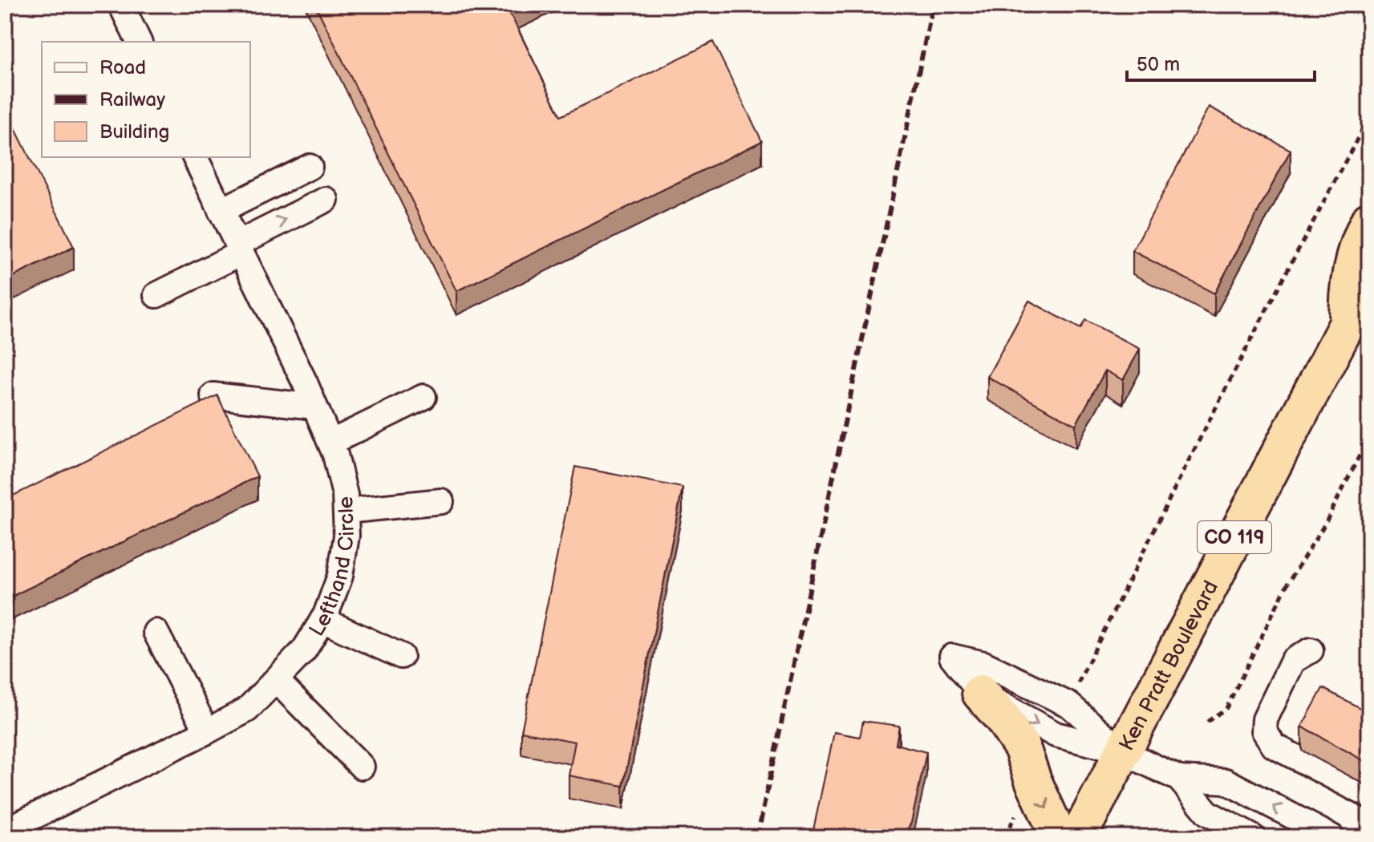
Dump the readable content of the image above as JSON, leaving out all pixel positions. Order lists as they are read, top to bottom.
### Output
{
  "streets": {
    "highway": ["CO 119", "Ken Pratt Boulevard"],
    "street": ["Lefthand Circle"]
  },
  "legend": ["Road", "Railway", "Building"],
  "scale_bar": "50 m"
}
